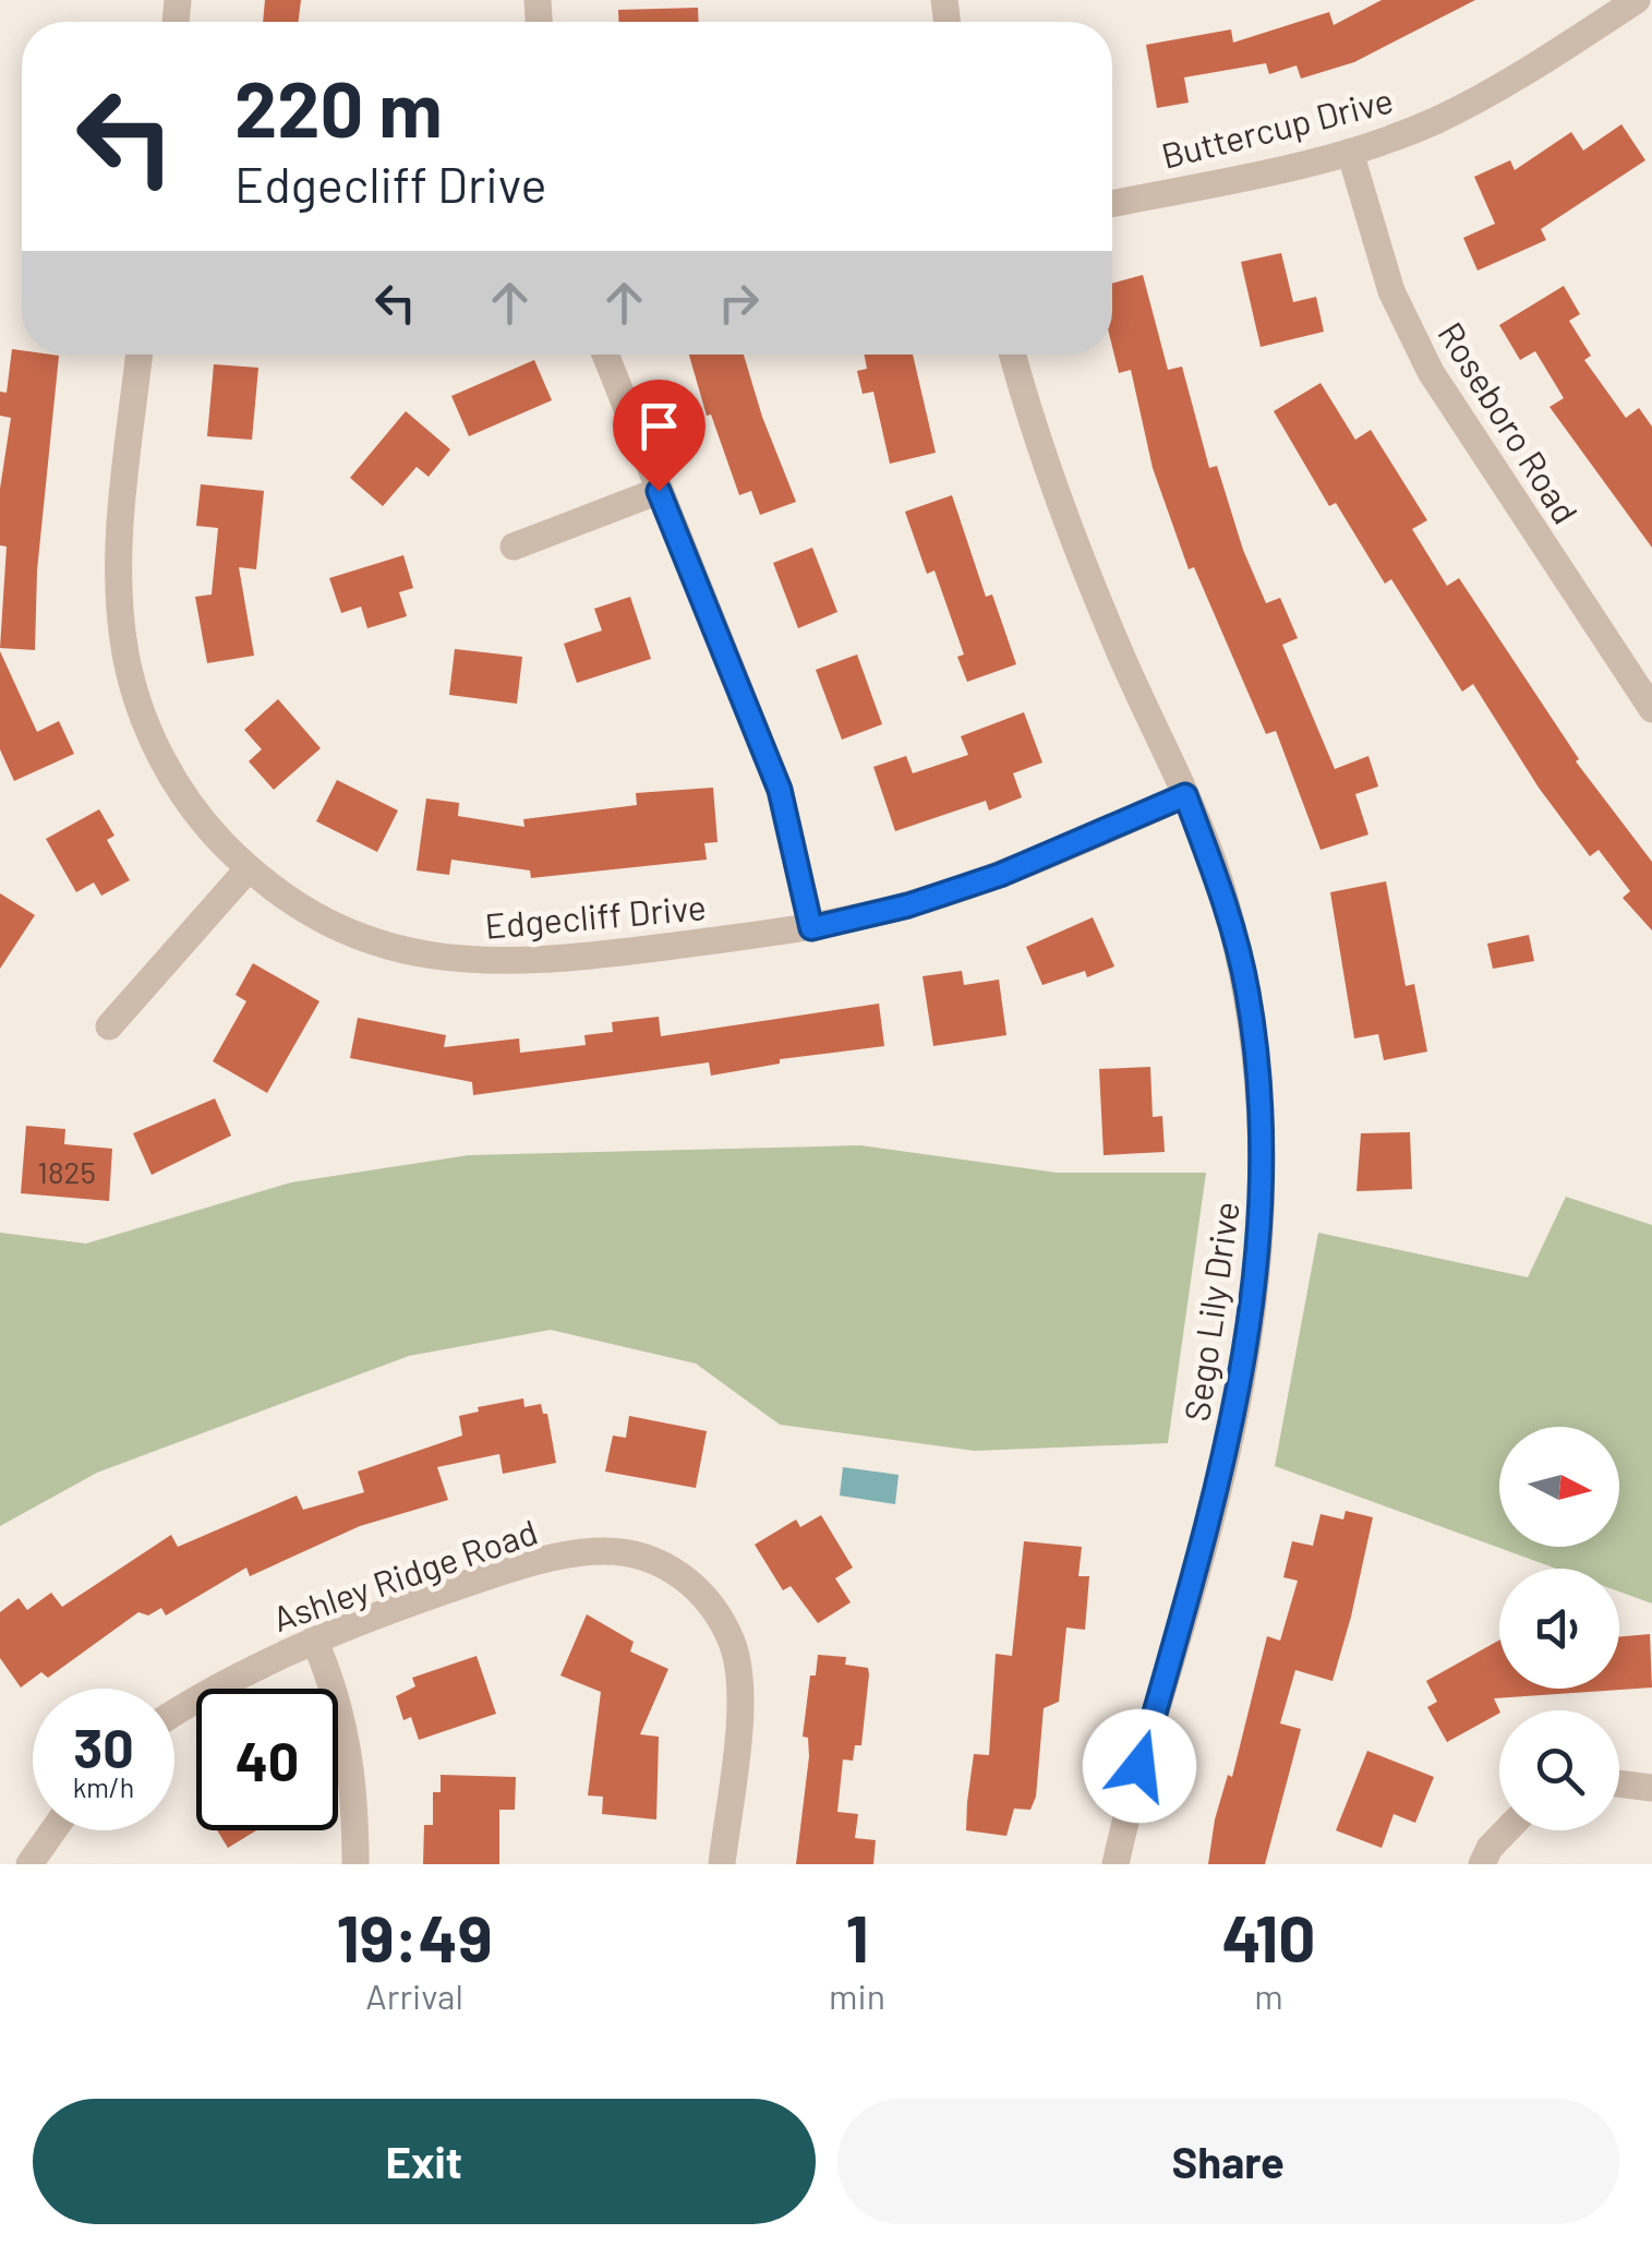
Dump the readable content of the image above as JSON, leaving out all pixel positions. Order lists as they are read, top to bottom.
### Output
{
  "streets": {
    "street": [
      "Buttercup Drive",
      "Roseboro Road",
      "Edgecliff Drive",
      "Sego Lily Drive",
      "Ashley Ridge Road"
    ]
  },
  "crossings": [
    ["Buttercup Drive", "Roseboro Road"],
    ["Edgecliff Drive", "Sego Lily Drive"]
  ],
  "house_numbers": ["1825"],
  "north": "right",
  "page": {
    "turn": ["220 m", "Edgecliff Drive"],
    "speed": "30 km/h",
    "limit": "40",
    "eta": [
      "19:49",
      "Arrival",
      "1",
      "min",
      "410",
      "m"
    ],
    "buttons": ["Exit", "Share"]
  }
}
